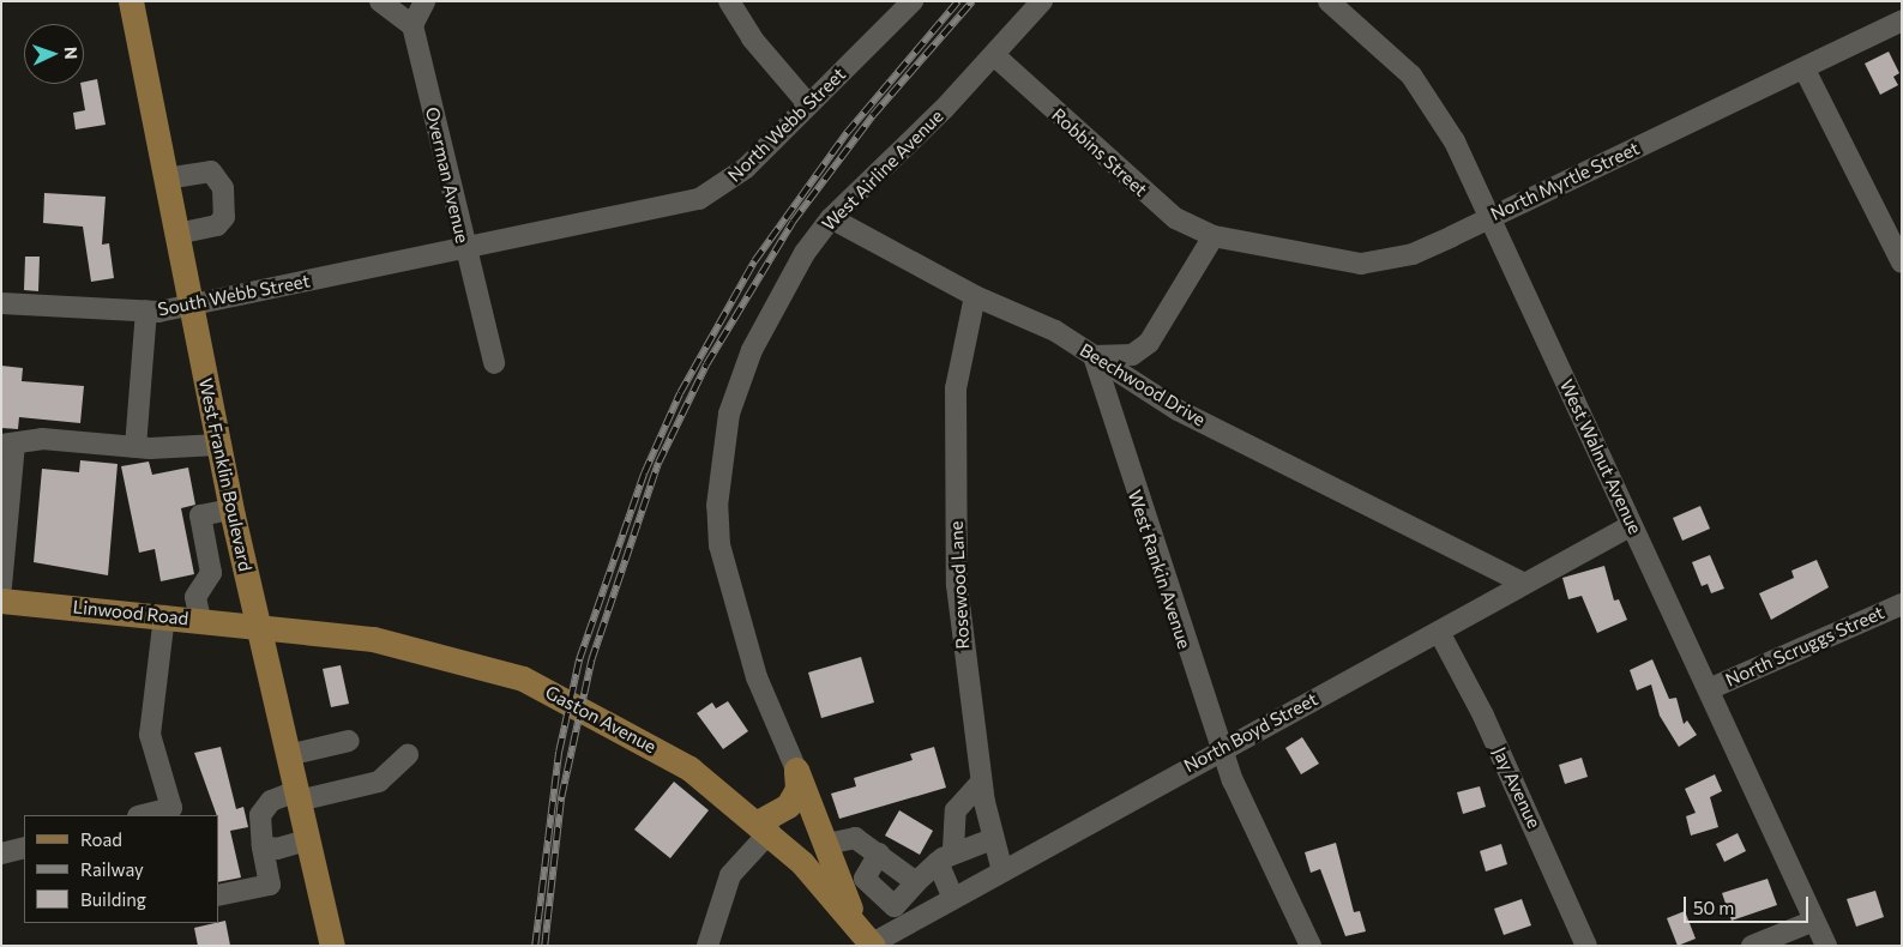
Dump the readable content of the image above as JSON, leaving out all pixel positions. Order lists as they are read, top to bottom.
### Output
{
  "streets": {
    "main road": ["West Franklin Boulevard", "Linwood Road", "Gaston Avenue"],
    "street": [
      "North Webb Street",
      "Robbins Street",
      "West Airline Avenue",
      "Overman Avenue",
      "North Myrtle Street",
      "South Webb Street",
      "Beechwood Drive",
      "West Walnut Avenue",
      "West Rankin Avenue",
      "Rosewood Lane",
      "North Scruggs Street",
      "North Boyd Street",
      "Jay Avenue"
    ]
  },
  "crossings": [
    ["North Webb Street", "Overman Avenue"],
    ["North Webb Street", "South Webb Street"],
    ["Robbins Street", "West Airline Avenue"],
    ["Robbins Street", "North Myrtle Street"],
    ["West Airline Avenue", "Beechwood Drive"],
    ["Overman Avenue", "South Webb Street"],
    ["North Myrtle Street", "West Walnut Avenue"],
    ["South Webb Street", "West Franklin Boulevard"],
    ["Beechwood Drive", "West Rankin Avenue"],
    ["Beechwood Drive", "Rosewood Lane"],
    ["Beechwood Drive", "North Boyd Street"],
    ["West Walnut Avenue", "North Scruggs Street"],
    ["West Walnut Avenue", "North Boyd Street"],
    ["West Franklin Boulevard", "Linwood Road"],
    ["West Franklin Boulevard", "Gaston Avenue"],
    ["West Rankin Avenue", "North Boyd Street"],
    ["Rosewood Lane", "North Boyd Street"],
    ["Linwood Road", "Gaston Avenue"],
    ["Gaston Avenue", "North Boyd Street"],
    ["North Boyd Street", "Jay Avenue"]
  ],
  "legend": ["Road", "Railway", "Building"],
  "scale_bar": "50 m",
  "north": "right"
}
